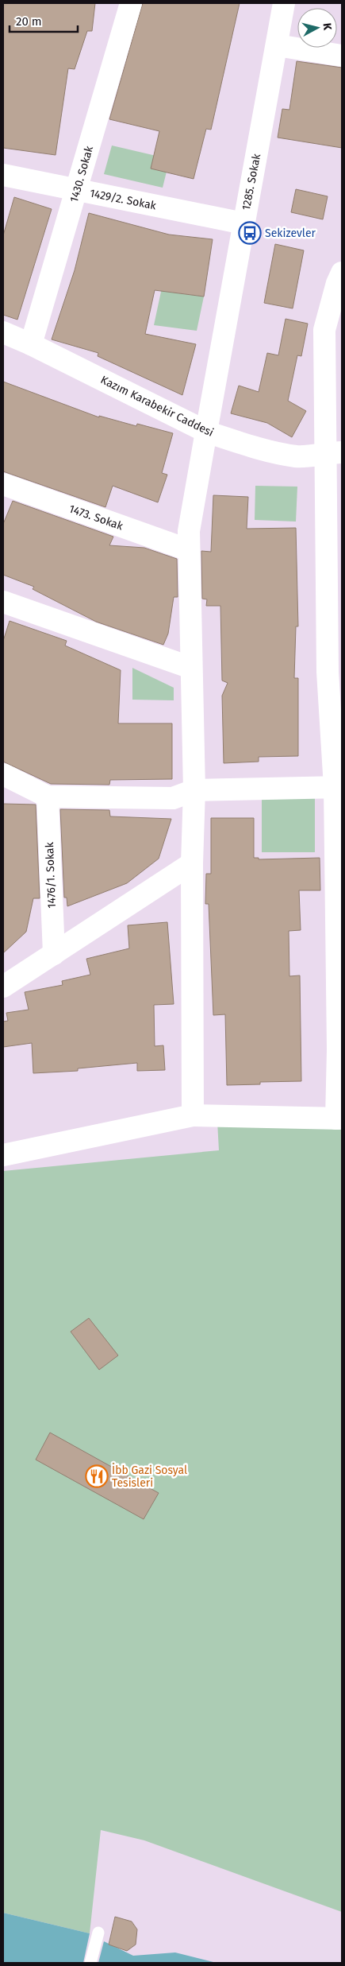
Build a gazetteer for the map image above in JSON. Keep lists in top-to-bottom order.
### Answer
{
  "streets": {
    "street": [
      "1430. Sokak",
      "1285. Sokak",
      "1429/2. Sokak",
      "Kazım Karabekir Caddesi",
      "1473. Sokak",
      "1476/1. Sokak"
    ]
  },
  "crossings": [
    ["1430. Sokak", "1429/2. Sokak"],
    ["1430. Sokak", "Kazım Karabekir Caddesi"],
    ["1285. Sokak", "1429/2. Sokak"],
    ["1285. Sokak", "Kazım Karabekir Caddesi"],
    ["1285. Sokak", "1473. Sokak"]
  ],
  "places": {
    "bus stop": ["Sekizevler"],
    "restaurant": ["İbb Gazi Sosyal Tesisleri"]
  },
  "scale_bar": "20 m",
  "north": "right"
}
